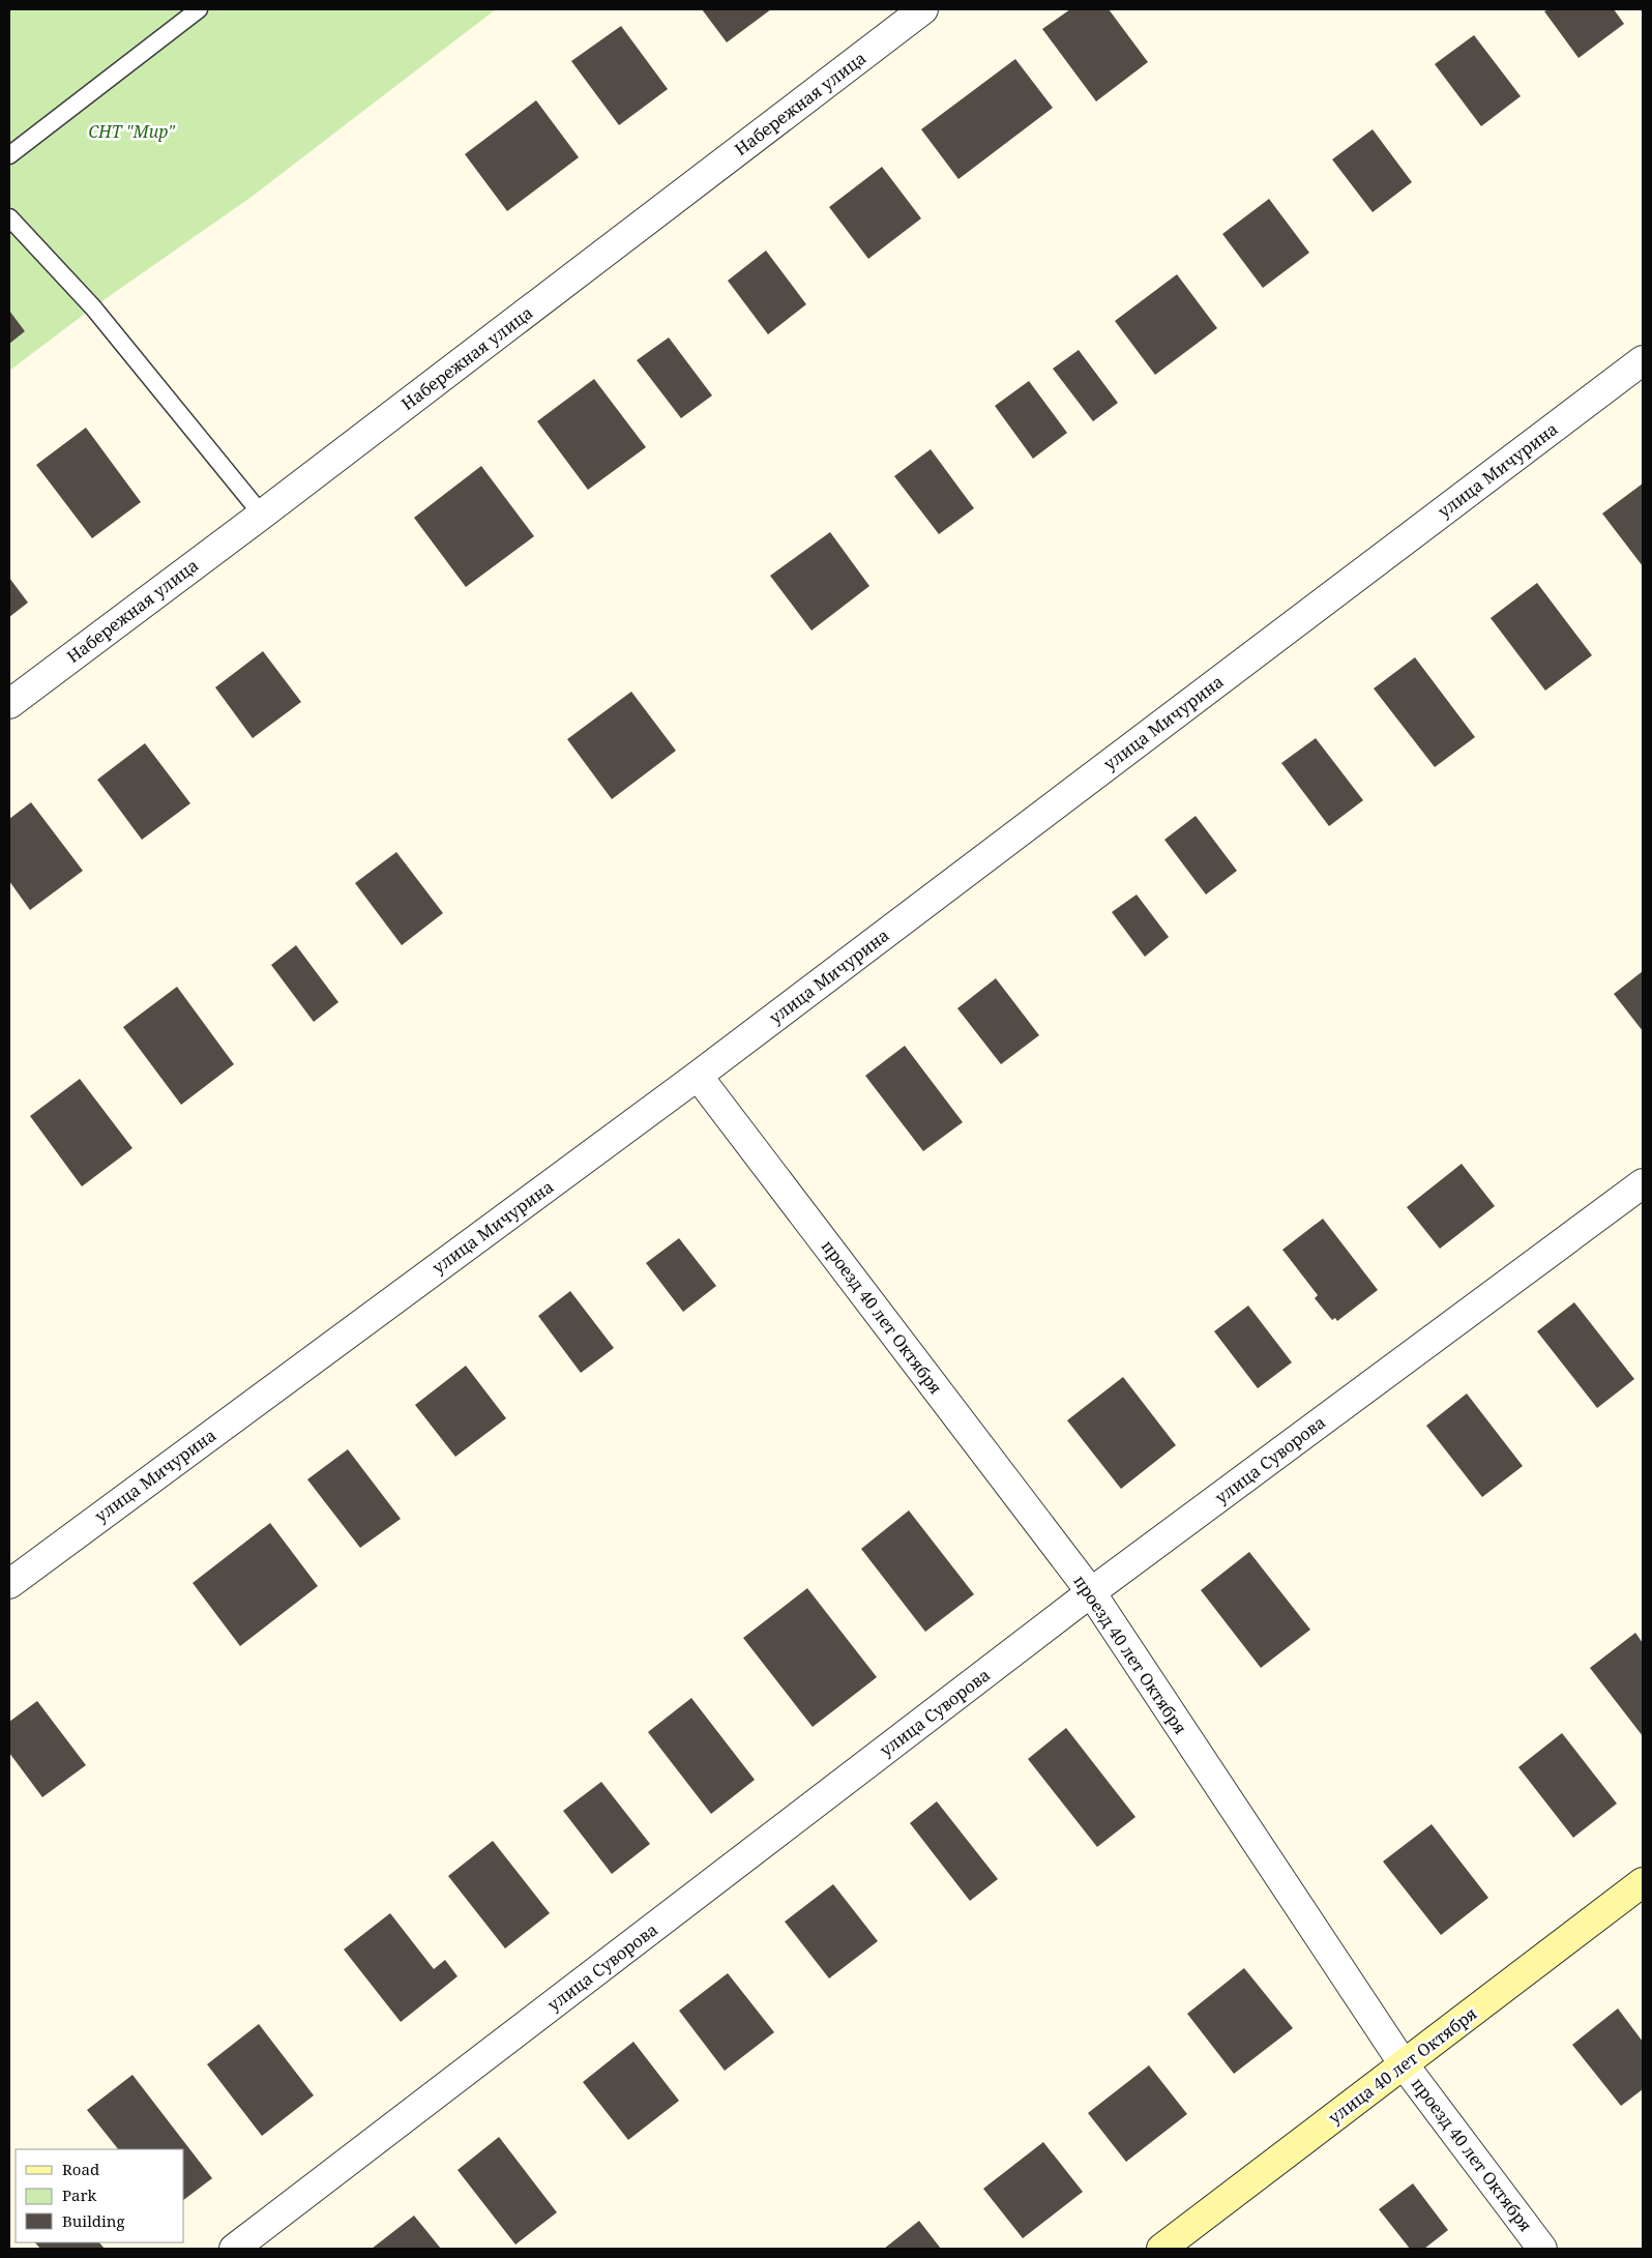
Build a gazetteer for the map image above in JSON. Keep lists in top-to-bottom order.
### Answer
{
  "streets": {
    "street": [
      "Набережная улица",
      "улица Мичурина",
      "проезд 40 лет Октября",
      "улица Суворова",
      "улица 40 лет Октября"
    ]
  },
  "crossings": [
    ["улица Мичурина", "проезд 40 лет Октября"],
    ["проезд 40 лет Октября", "улица Суворова"],
    ["проезд 40 лет Октября", "улица 40 лет Октября"]
  ],
  "parks": ["СНТ \"Мир\""],
  "legend": ["Road", "Park", "Building"]
}
